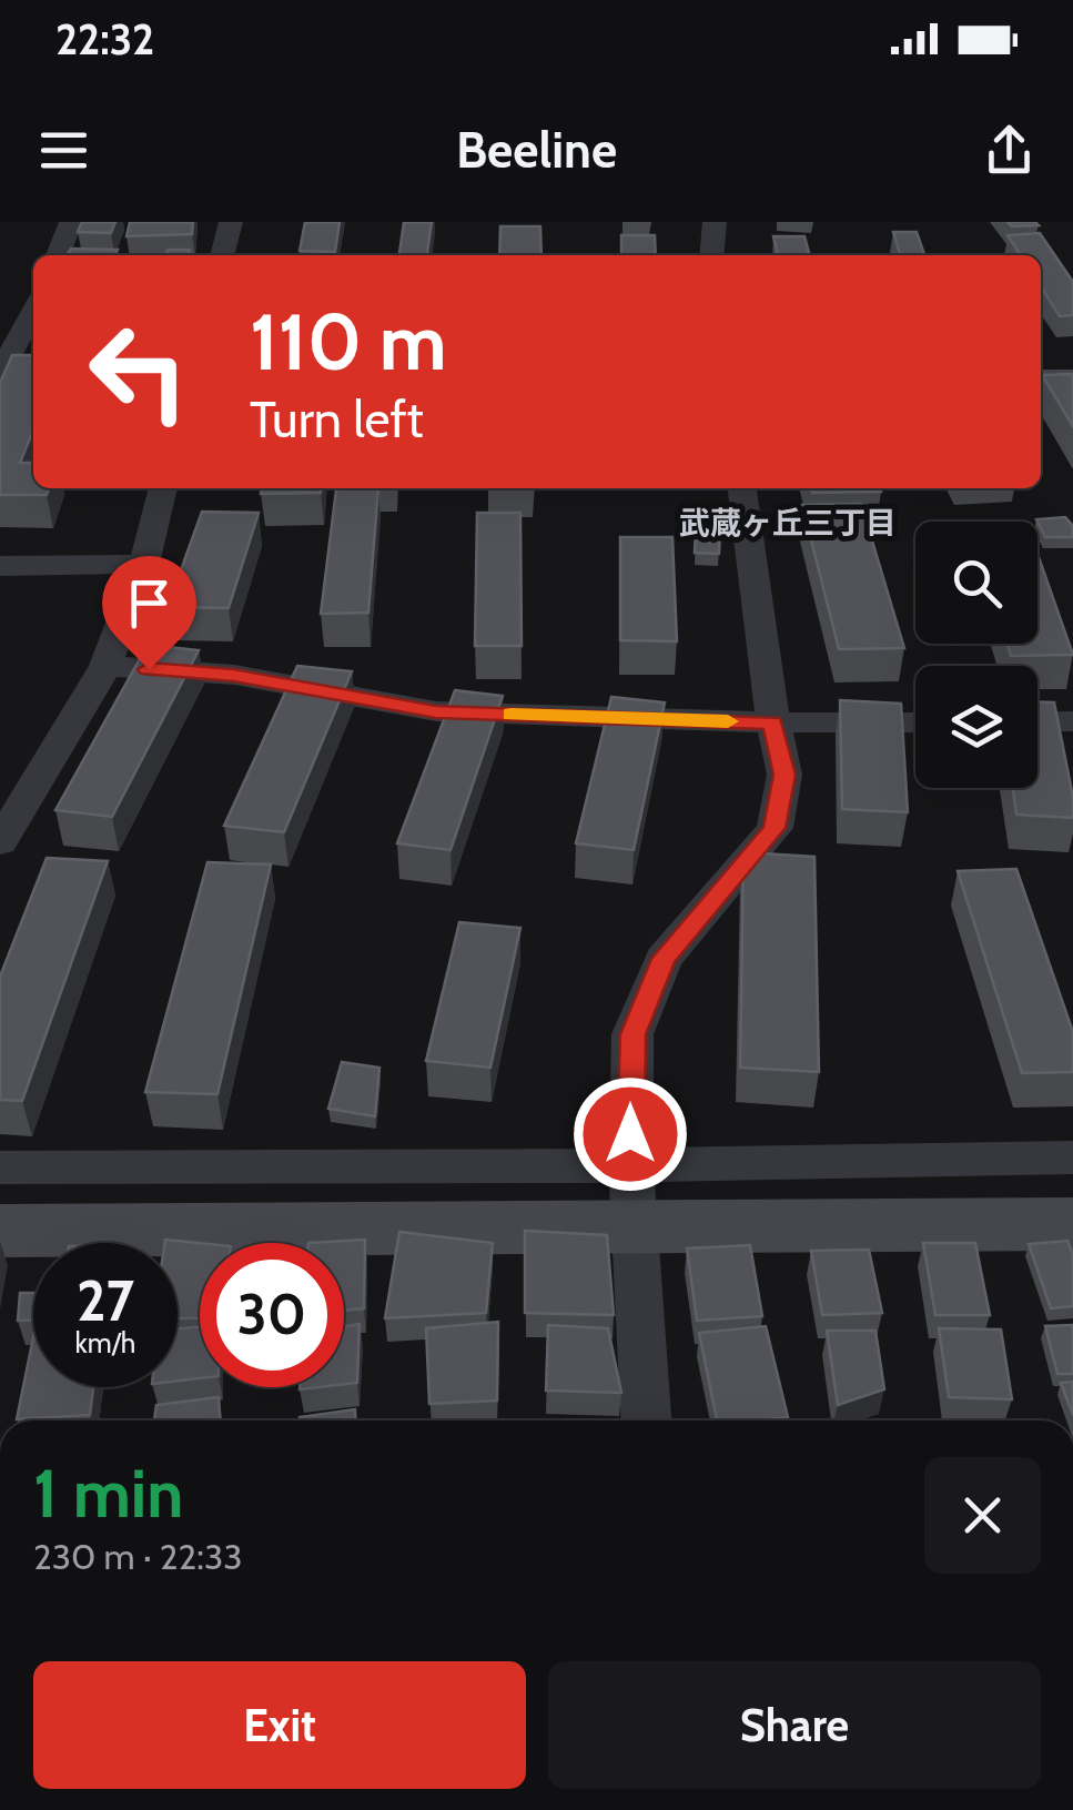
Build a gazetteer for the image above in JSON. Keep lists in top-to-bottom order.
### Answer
{
  "districts": ["武蔵ヶ丘三丁目"],
  "page": {
    "status": "22:32",
    "header": "Beeline",
    "turn": ["110 m", "Turn left"],
    "speed": "27 km/h",
    "limit": "30",
    "heading": ["1 min", "230 m · 22:33"],
    "buttons": ["Exit", "Share"]
  }
}
